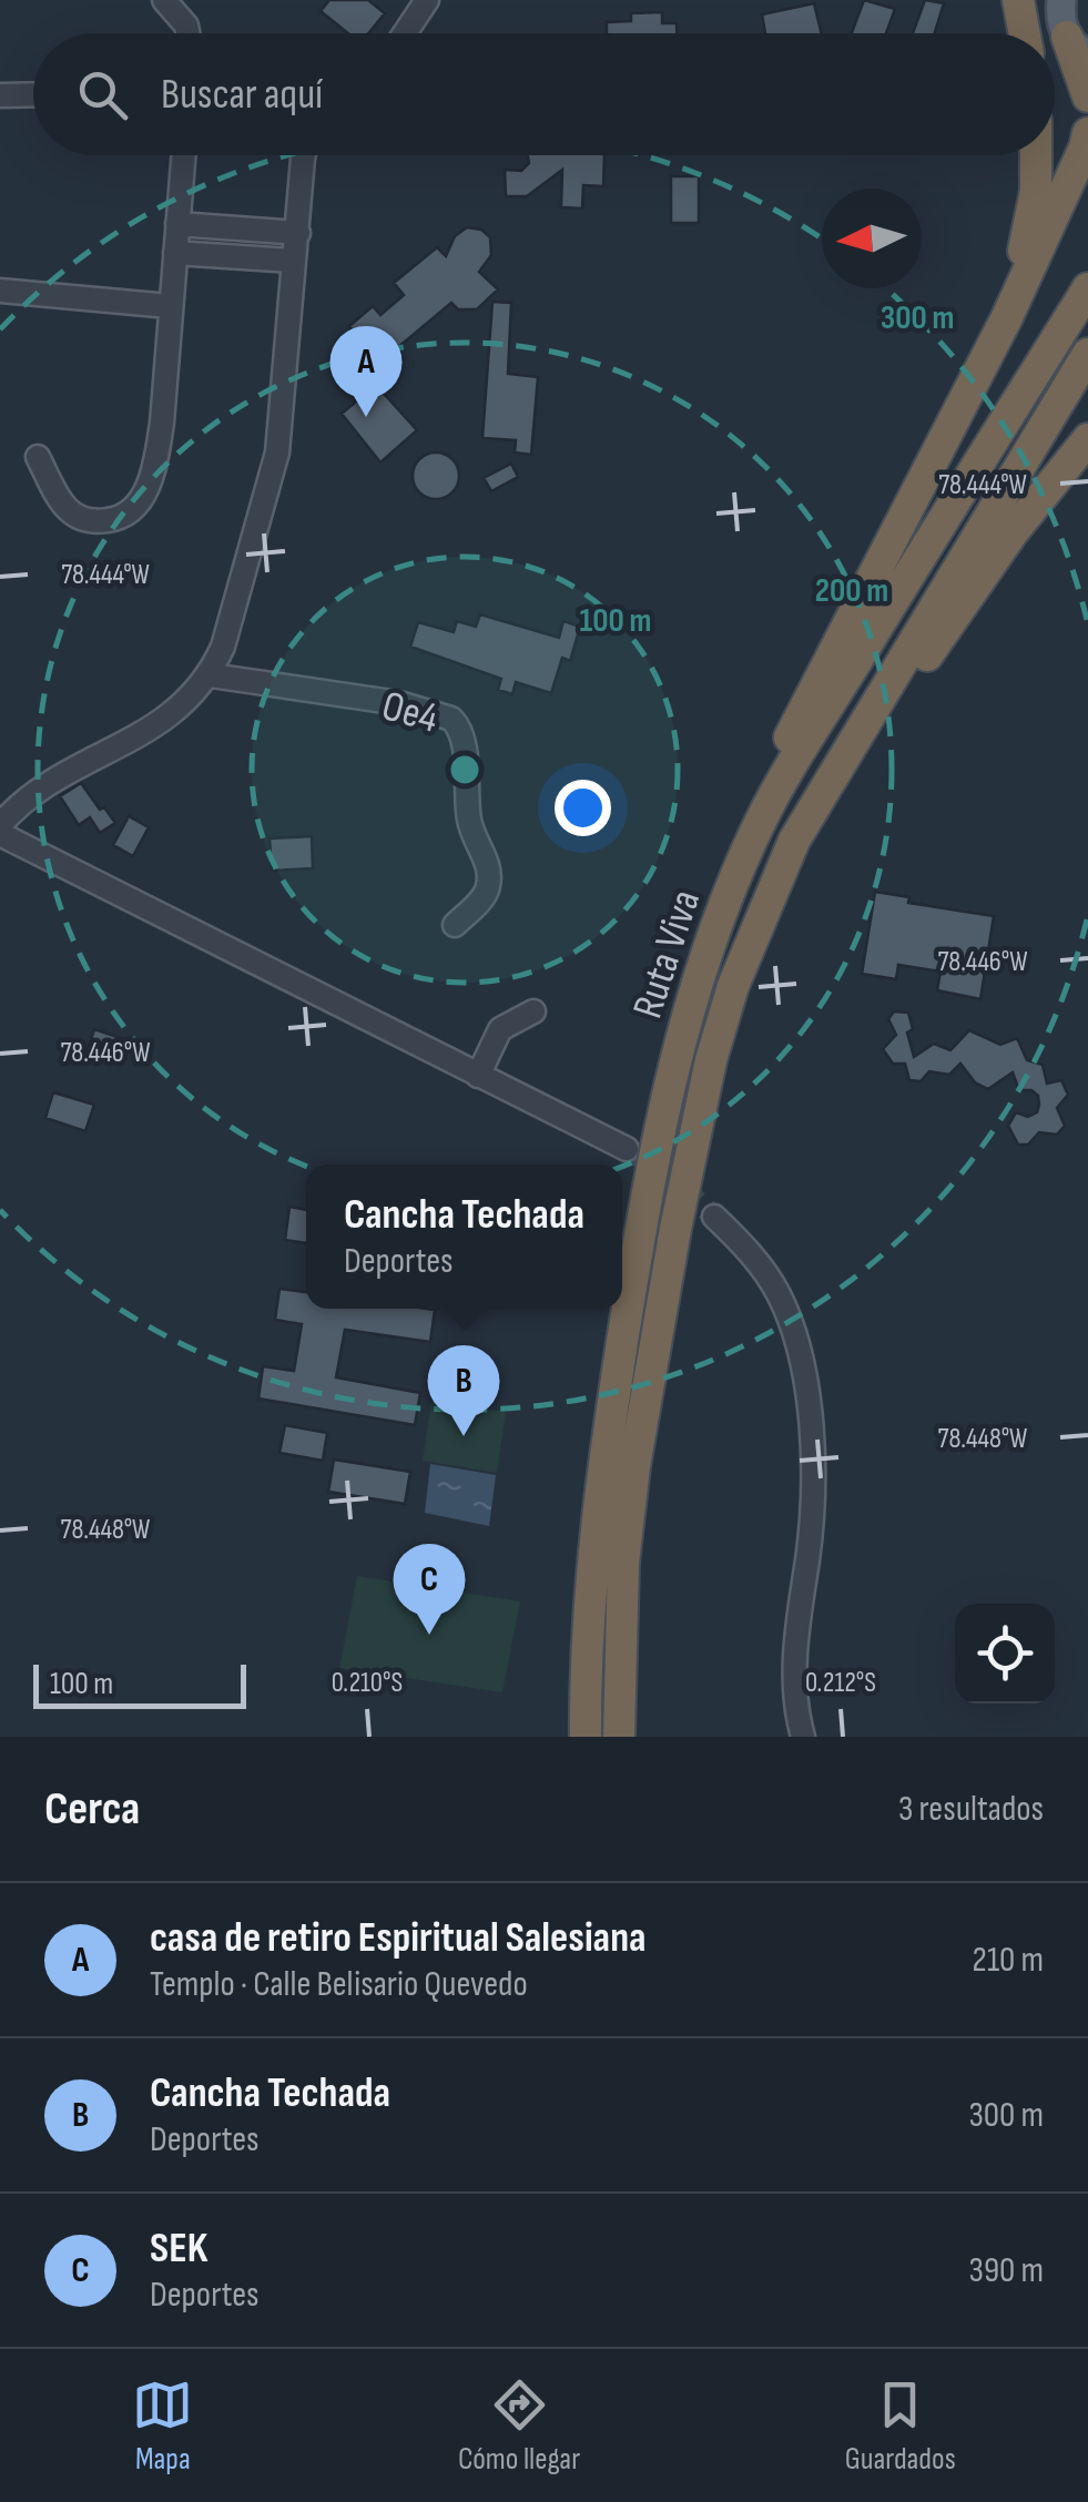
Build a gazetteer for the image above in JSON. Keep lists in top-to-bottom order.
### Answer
{
  "streets": {
    "highway": ["Ruta Viva"],
    "street": ["Oe4"]
  },
  "scale_bar": "100 m",
  "north": "left",
  "page": {
    "search": "Buscar aquí",
    "pins": ["A", "B", "C"],
    "popup": ["Cancha Techada", "Deportes"],
    "scale": "100 m",
    "heading": ["Cerca", "3 resultados"],
    "list": [
      {
        "mark": "A",
        "name": "casa de retiro Espiritual Salesiana",
        "note": "Templo · Calle Belisario Quevedo",
        "value": "210 m"
      },
      {
        "mark": "B",
        "name": "Cancha Techada",
        "note": "Deportes",
        "value": "300 m"
      },
      {
        "mark": "C",
        "name": "SEK",
        "note": "Deportes",
        "value": "390 m"
      }
    ],
    "nav": ["Mapa", "Cómo llegar", "Guardados"]
  },
  "coordinates": [
    "78.444°W",
    "78.446°W",
    "78.448°W",
    "0.210°S",
    "0.212°S"
  ],
  "rings": ["300 m", "200 m", "100 m"]
}
